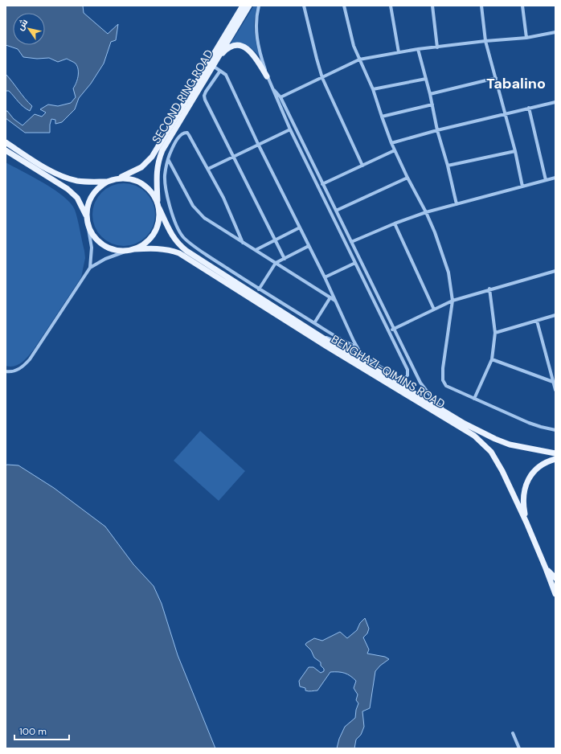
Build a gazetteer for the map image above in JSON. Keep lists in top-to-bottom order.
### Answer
{
  "streets": {
    "main road": ["SECOND RING ROAD", "BENGHAZI-QIMINS ROAD"]
  },
  "crossings": [
    ["SECOND RING ROAD", "BENGHAZI-QIMINS ROAD"]
  ],
  "districts": ["Tabalino"],
  "scale_bar": "100 m",
  "north": "top left"
}
